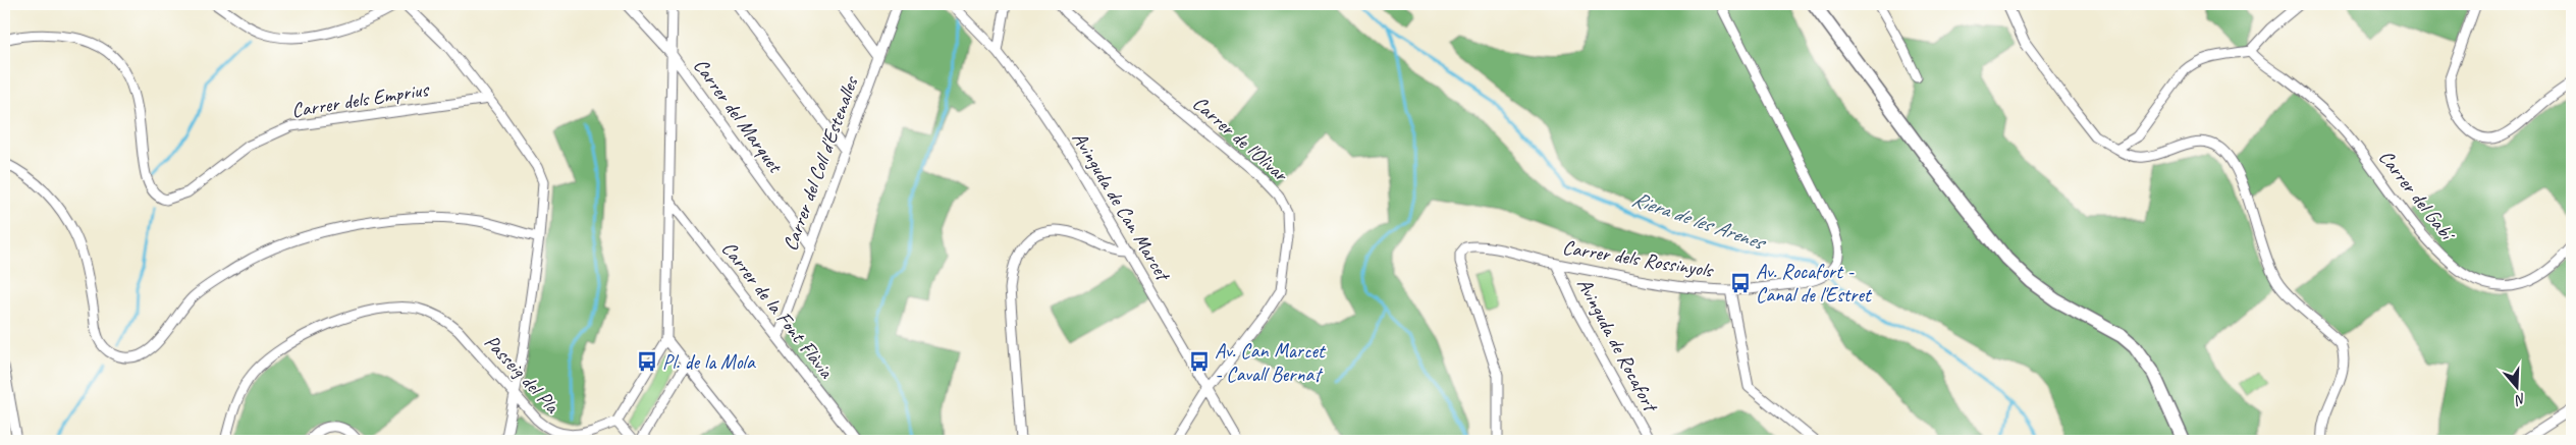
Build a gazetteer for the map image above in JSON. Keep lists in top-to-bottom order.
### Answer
{
  "streets": {
    "street": [
      "Carrer dels Emprius",
      "Carrer del Marquet",
      "Carrer de l'Olivar",
      "Carrer del Coll d'Estenalles",
      "Carrer del Gabí",
      "Avinguda de Can Marcet",
      "Carrer dels Rossinyols",
      "Carrer de la Font Flàvia",
      "Avinguda de Rocafort",
      "Passeig del Pla"
    ]
  },
  "crossings": [
    ["Carrer del Marquet", "Carrer del Coll d'Estenalles"],
    ["Carrer de l'Olivar", "Avinguda de Can Marcet"],
    ["Carrer del Coll d'Estenalles", "Carrer de la Font Flàvia"],
    ["Carrer dels Rossinyols", "Avinguda de Rocafort"]
  ],
  "water": ["Riera de les Arenes"],
  "places": {
    "bus stop": ["Av. Rocafort - Canal de l'Estret", "Pl. de la Mola", "Av. Can Marcet - Cavall Bernat"]
  },
  "north": "bottom"
}
